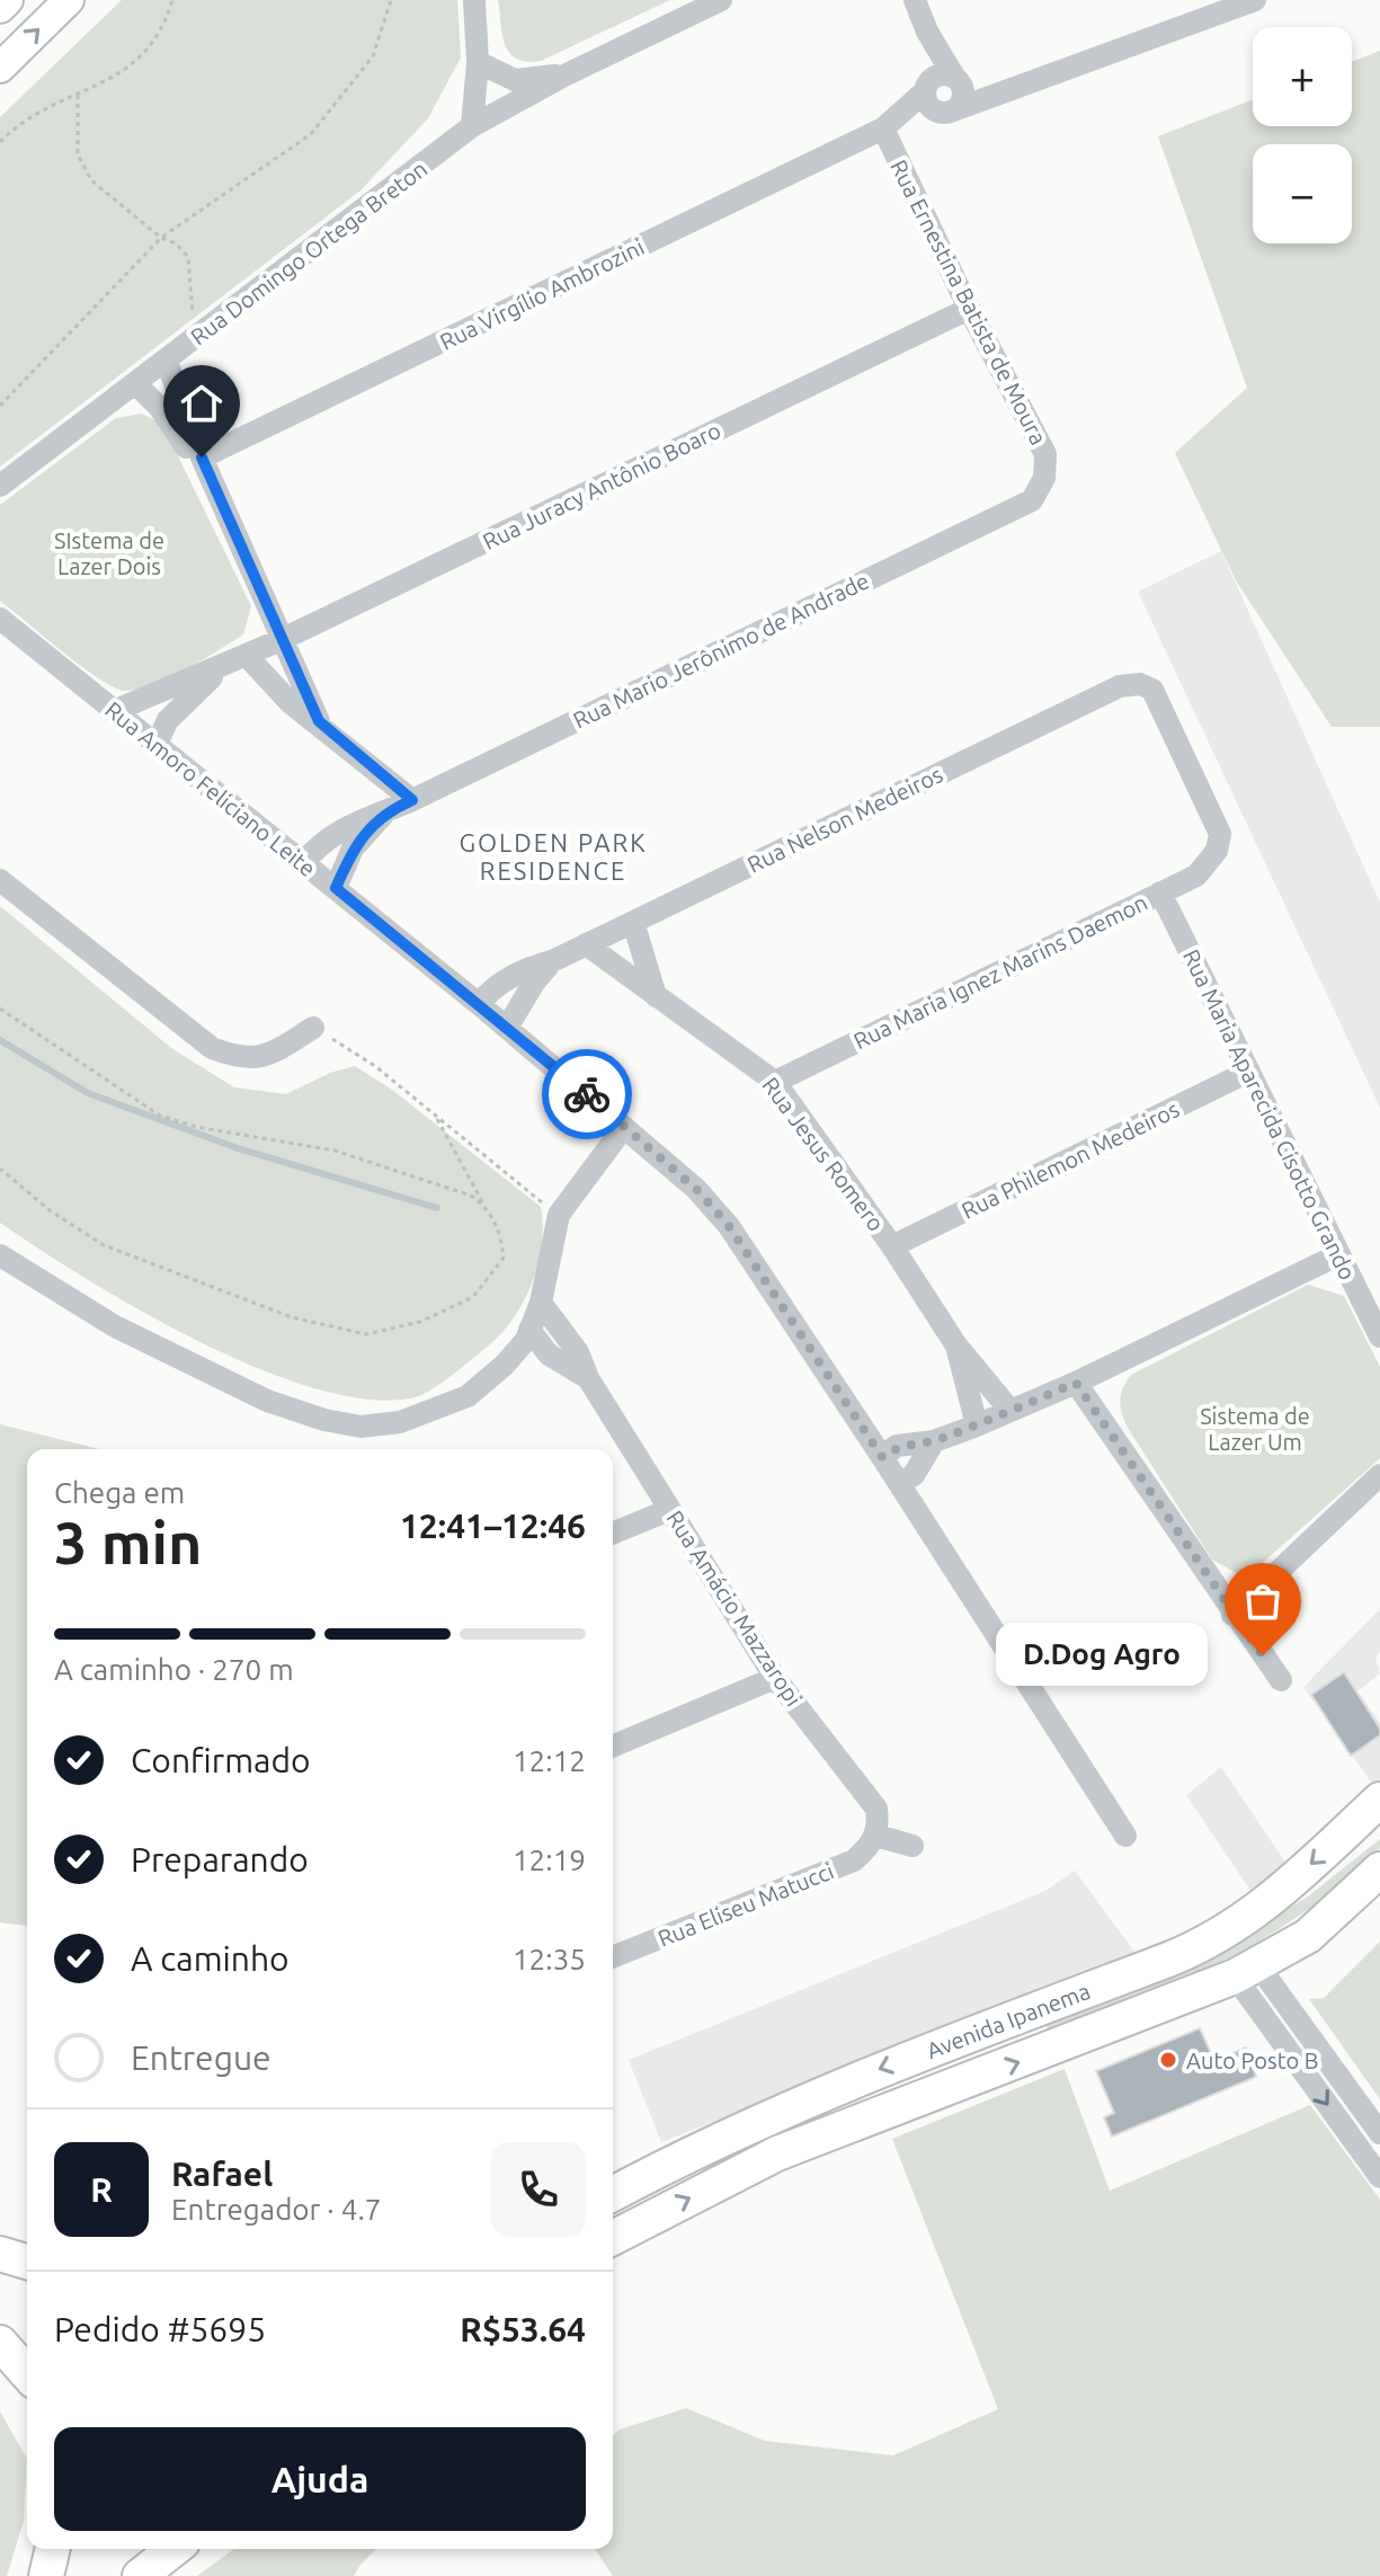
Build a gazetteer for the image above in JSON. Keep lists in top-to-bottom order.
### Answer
{
  "streets": {
    "main road": ["Avenida Ipanema"],
    "street": [
      "Rua Domingo Ortega Breton",
      "Rua Virgílio Ambrozini",
      "Rua Ernestina Batista de Moura",
      "Rua Juracy Antônio Boaro",
      "Rua Mario Jerônimo de Andrade",
      "Rua Amoro Feliciano Leite",
      "Rua Nelson Medeiros",
      "Rua Maria Ignez Marins Daemon",
      "Rua Maria Aparecida Cisotto Grando",
      "Rua Jesus Romero",
      "Rua Philemon Medeiros",
      "Rua Amácio Mazzaropi",
      "Rua Eliseu Matucci"
    ]
  },
  "crossings": [
    ["Rua Virgílio Ambrozini", "Rua Ernestina Batista de Moura"],
    ["Rua Ernestina Batista de Moura", "Rua Juracy Antônio Boaro"],
    ["Rua Ernestina Batista de Moura", "Rua Mario Jerônimo de Andrade"],
    ["Rua Juracy Antônio Boaro", "Rua Amoro Feliciano Leite"],
    ["Rua Mario Jerônimo de Andrade", "Rua Amoro Feliciano Leite"],
    ["Rua Amoro Feliciano Leite", "Rua Nelson Medeiros"],
    ["Rua Nelson Medeiros", "Rua Maria Ignez Marins Daemon"],
    ["Rua Nelson Medeiros", "Rua Jesus Romero"],
    ["Rua Maria Ignez Marins Daemon", "Rua Maria Aparecida Cisotto Grando"],
    ["Rua Maria Ignez Marins Daemon", "Rua Jesus Romero"],
    ["Rua Maria Aparecida Cisotto Grando", "Rua Philemon Medeiros"],
    ["Rua Jesus Romero", "Rua Philemon Medeiros"],
    ["Rua Amácio Mazzaropi", "Rua Eliseu Matucci"]
  ],
  "districts": ["GOLDEN PARK RESIDENCE"],
  "parks": ["SIstema de Lazer Dois", "Sistema de Lazer Um"],
  "places": ["D.Dog Agro", "Auto Posto B"],
  "page": {
    "map_buttons": ["+", "−"],
    "heading": ["3 min", "Chega em", "12:41–12:46"],
    "panel": [
      "Rafael",
      "Entregador · 4.7",
      "Pedido #5695",
      "R$53.64"
    ],
    "bar": "A caminho · 270 m",
    "bubble": "D.Dog Agro",
    "list": [
      ["Confirmado", "12:12"],
      ["Preparando", "12:19"],
      ["A caminho", "12:35"],
      "Entregue"
    ],
    "round": "R",
    "buttons": "Ajuda"
  }
}
